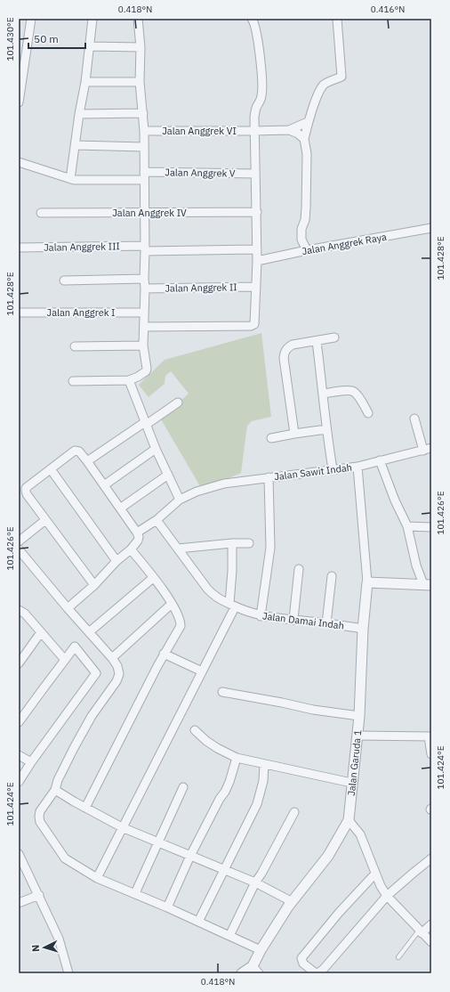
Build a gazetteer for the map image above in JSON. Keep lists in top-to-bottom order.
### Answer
{
  "streets": {
    "street": [
      "Jalan Anggrek VI",
      "Jalan Anggrek V",
      "Jalan Anggrek IV",
      "Jalan Anggrek Raya",
      "Jalan Anggrek III",
      "Jalan Anggrek II",
      "Jalan Anggrek I",
      "Jalan Sawit Indah",
      "Jalan Damai Indah",
      "Jalan Garuda 1"
    ]
  },
  "crossings": [
    ["Jalan Sawit Indah", "Jalan Damai Indah"],
    ["Jalan Damai Indah", "Jalan Garuda 1"]
  ],
  "scale_bar": "50 m",
  "north": "left",
  "coordinates": [
    "0.418°N",
    "0.416°N",
    "101.430°E",
    "101.428°E",
    "101.426°E",
    "101.424°E"
  ]
}
